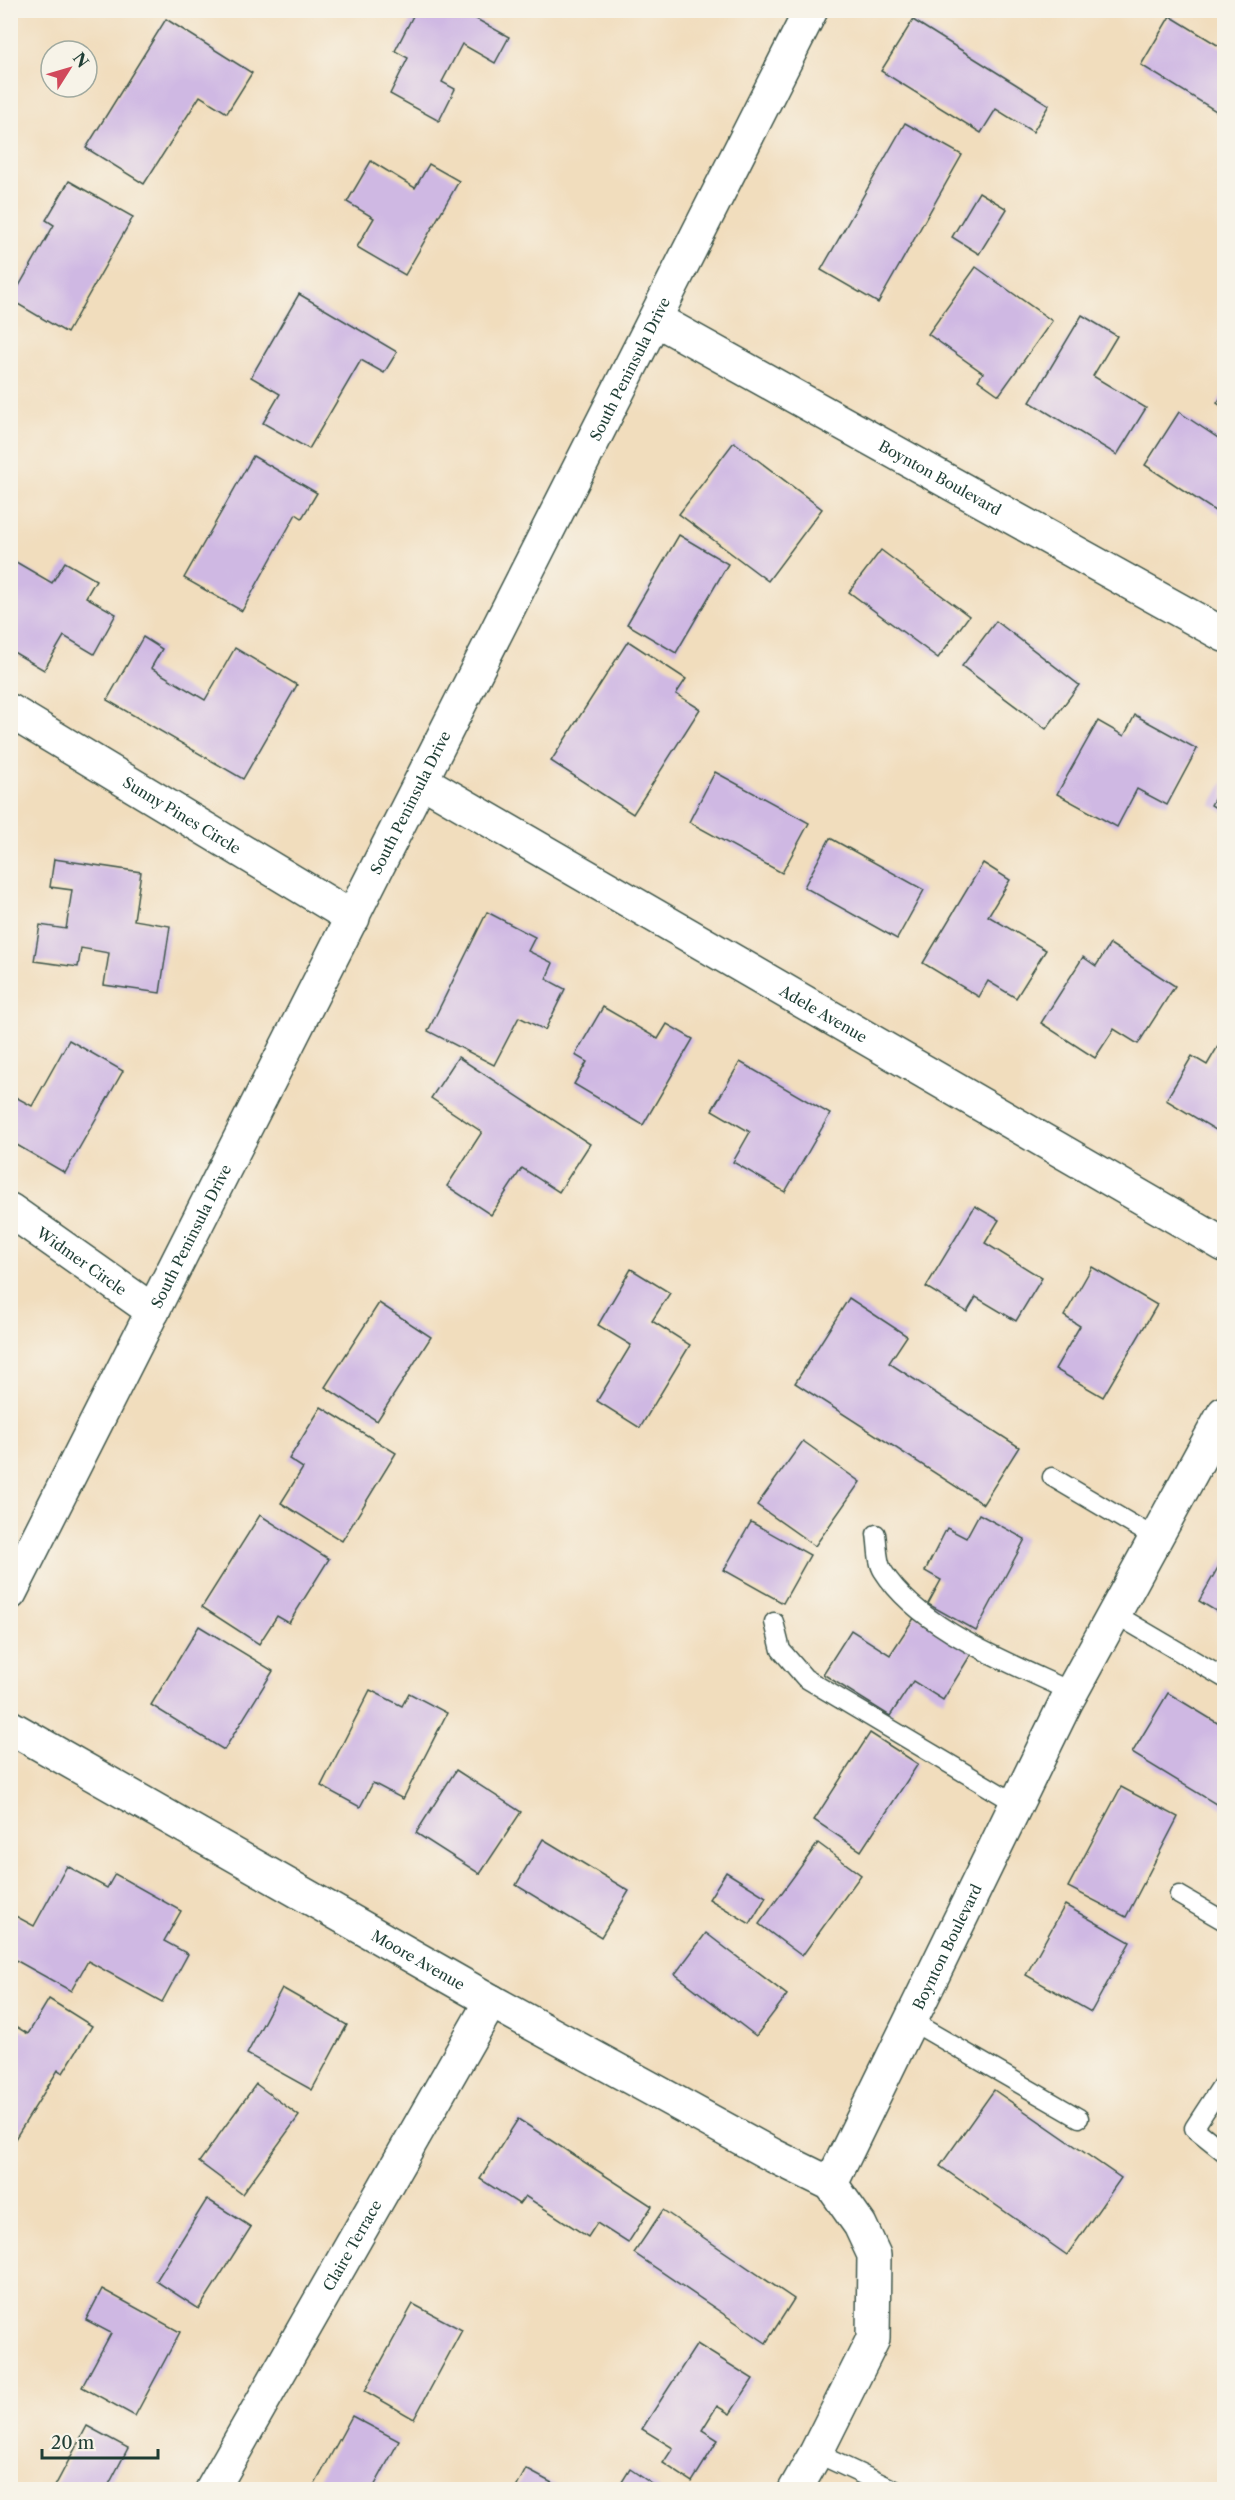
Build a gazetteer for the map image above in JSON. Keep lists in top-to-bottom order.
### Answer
{
  "streets": {
    "street": [
      "South Peninsula Drive",
      "Boynton Boulevard",
      "Sunny Pines Circle",
      "Adele Avenue",
      "Widmer Circle",
      "Moore Avenue",
      "Claire Terrace"
    ]
  },
  "crossings": [
    ["South Peninsula Drive", "Boynton Boulevard"],
    ["South Peninsula Drive", "Sunny Pines Circle"],
    ["South Peninsula Drive", "Adele Avenue"],
    ["South Peninsula Drive", "Widmer Circle"],
    ["Boynton Boulevard", "Moore Avenue"],
    ["Moore Avenue", "Claire Terrace"]
  ],
  "scale_bar": "20 m",
  "north": "top right"
}
